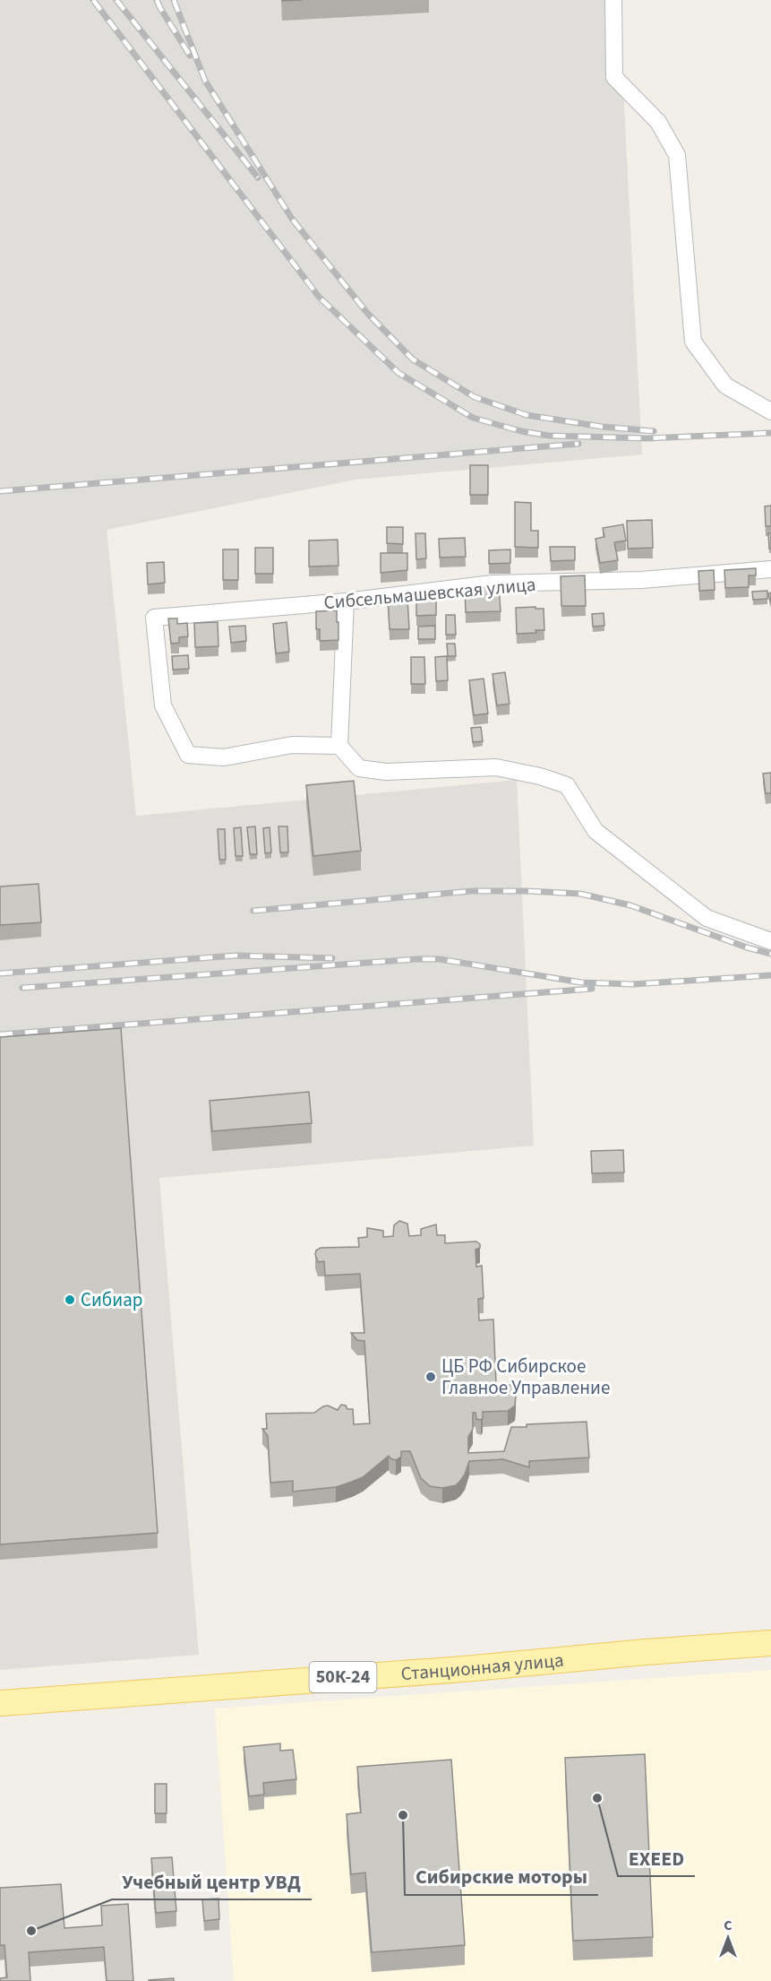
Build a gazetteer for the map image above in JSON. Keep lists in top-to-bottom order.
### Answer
{
  "streets": {
    "main road": ["Станционная улица", "50К-24"],
    "street": ["Сибсельмашевская улица"]
  },
  "places": [
    "Сибиар",
    "ЦБ РФ Сибирское Главное Управление",
    "EXEED",
    "Сибирские моторы",
    "Учебный центр УВД"
  ],
  "north": "top"
}
